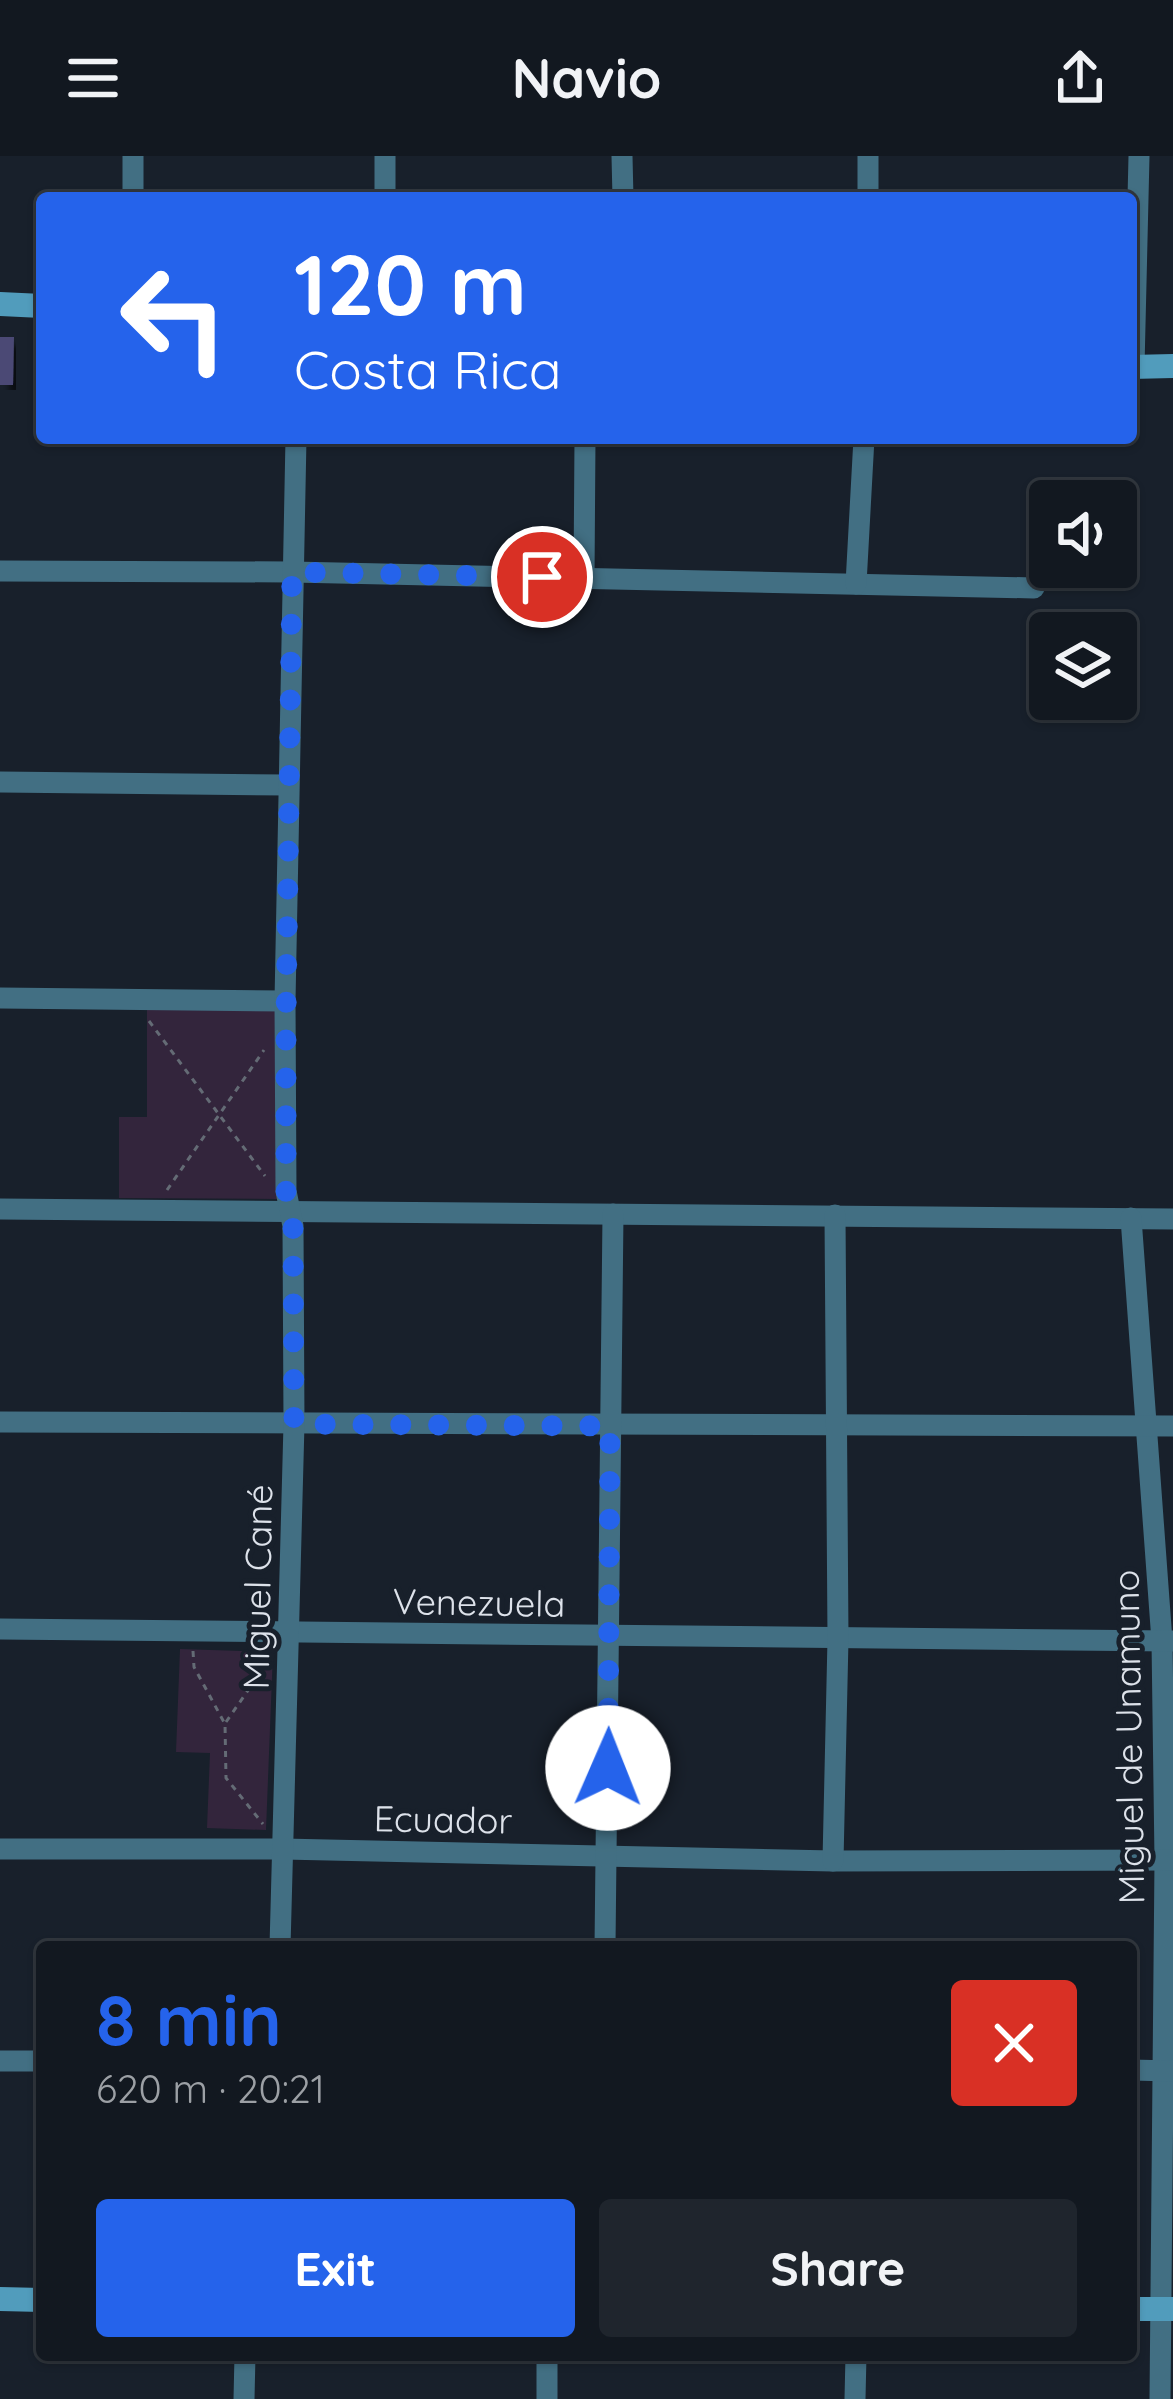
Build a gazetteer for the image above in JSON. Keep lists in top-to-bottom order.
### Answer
{
  "streets": {
    "street": [
      "Miguel Cané",
      "Venezuela",
      "Miguel de Unamuno",
      "Ecuador"
    ]
  },
  "crossings": [
    ["Miguel Cané", "Venezuela"],
    ["Miguel Cané", "Ecuador"],
    ["Venezuela", "Miguel de Unamuno"],
    ["Miguel de Unamuno", "Ecuador"]
  ],
  "page": {
    "header": "Navio",
    "turn": ["120 m", "Costa Rica"],
    "heading": ["8 min", "620 m · 20:21"],
    "buttons": ["Exit", "Share"]
  }
}
